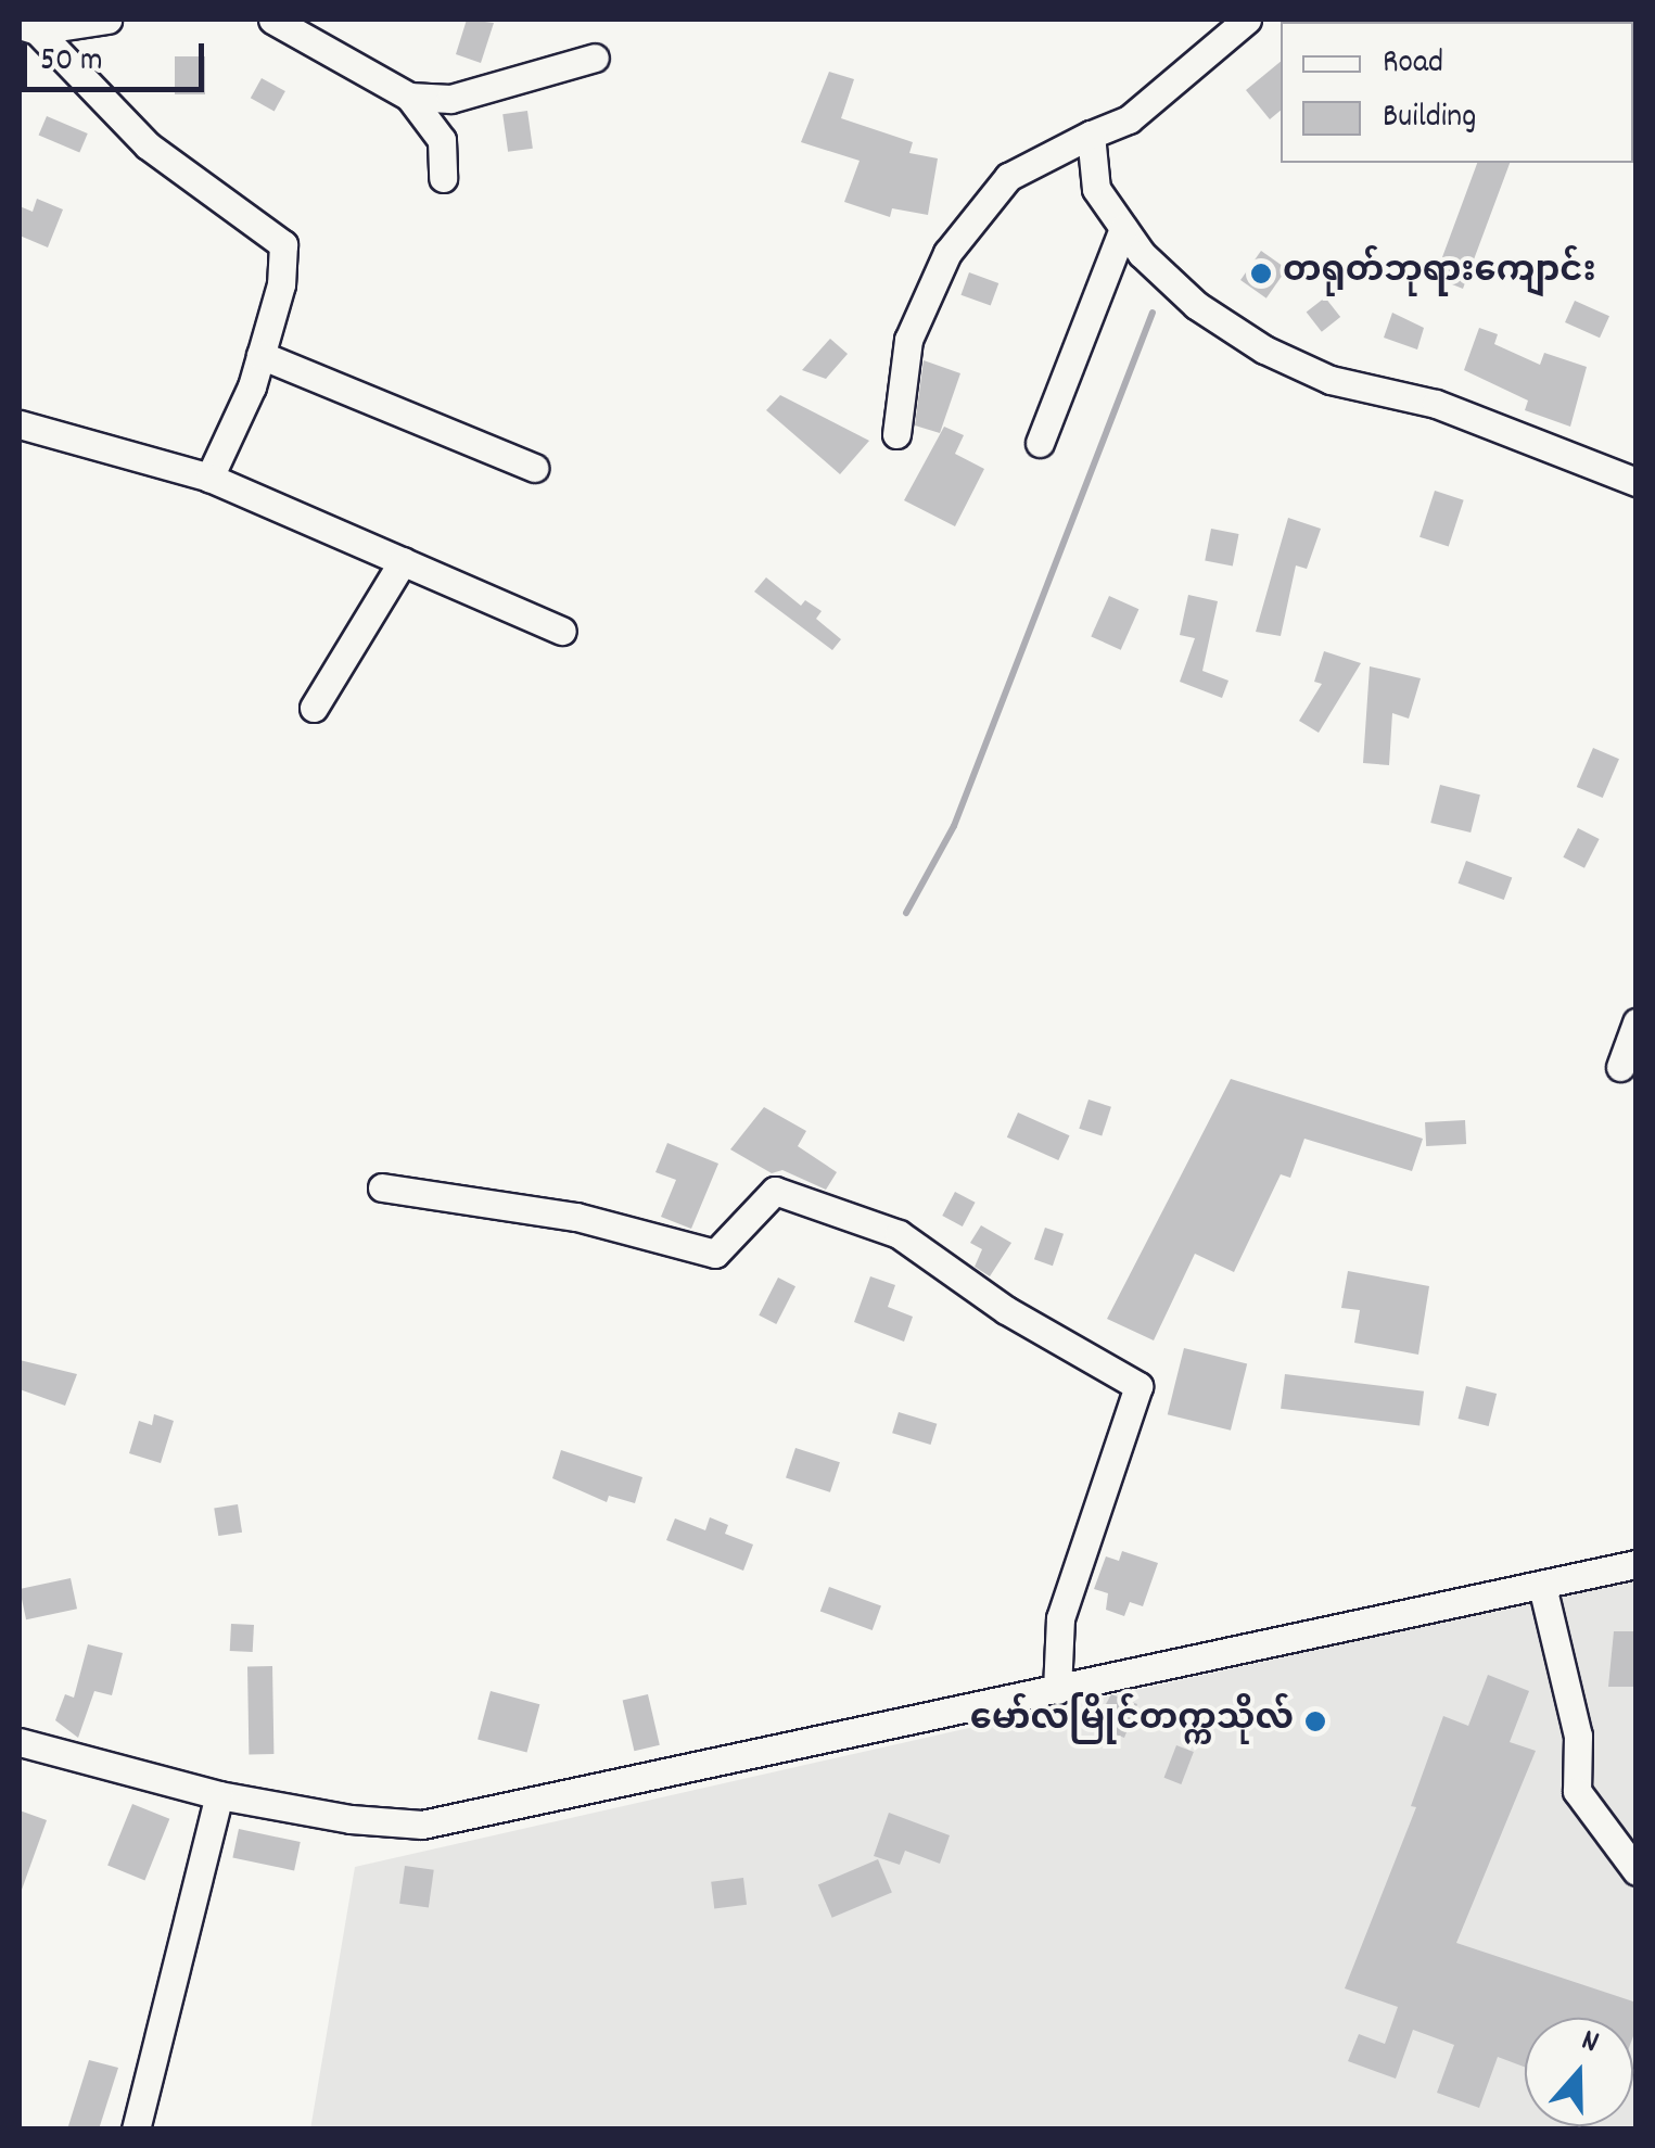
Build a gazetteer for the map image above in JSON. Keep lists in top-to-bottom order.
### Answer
{
  "places": ["တရုတ်ဘုရားကျောင်း", "မော်လမြိုင်တက္ကသိုလ်"],
  "legend": ["Road", "Building"],
  "scale_bar": "50 m",
  "north": "top"
}
